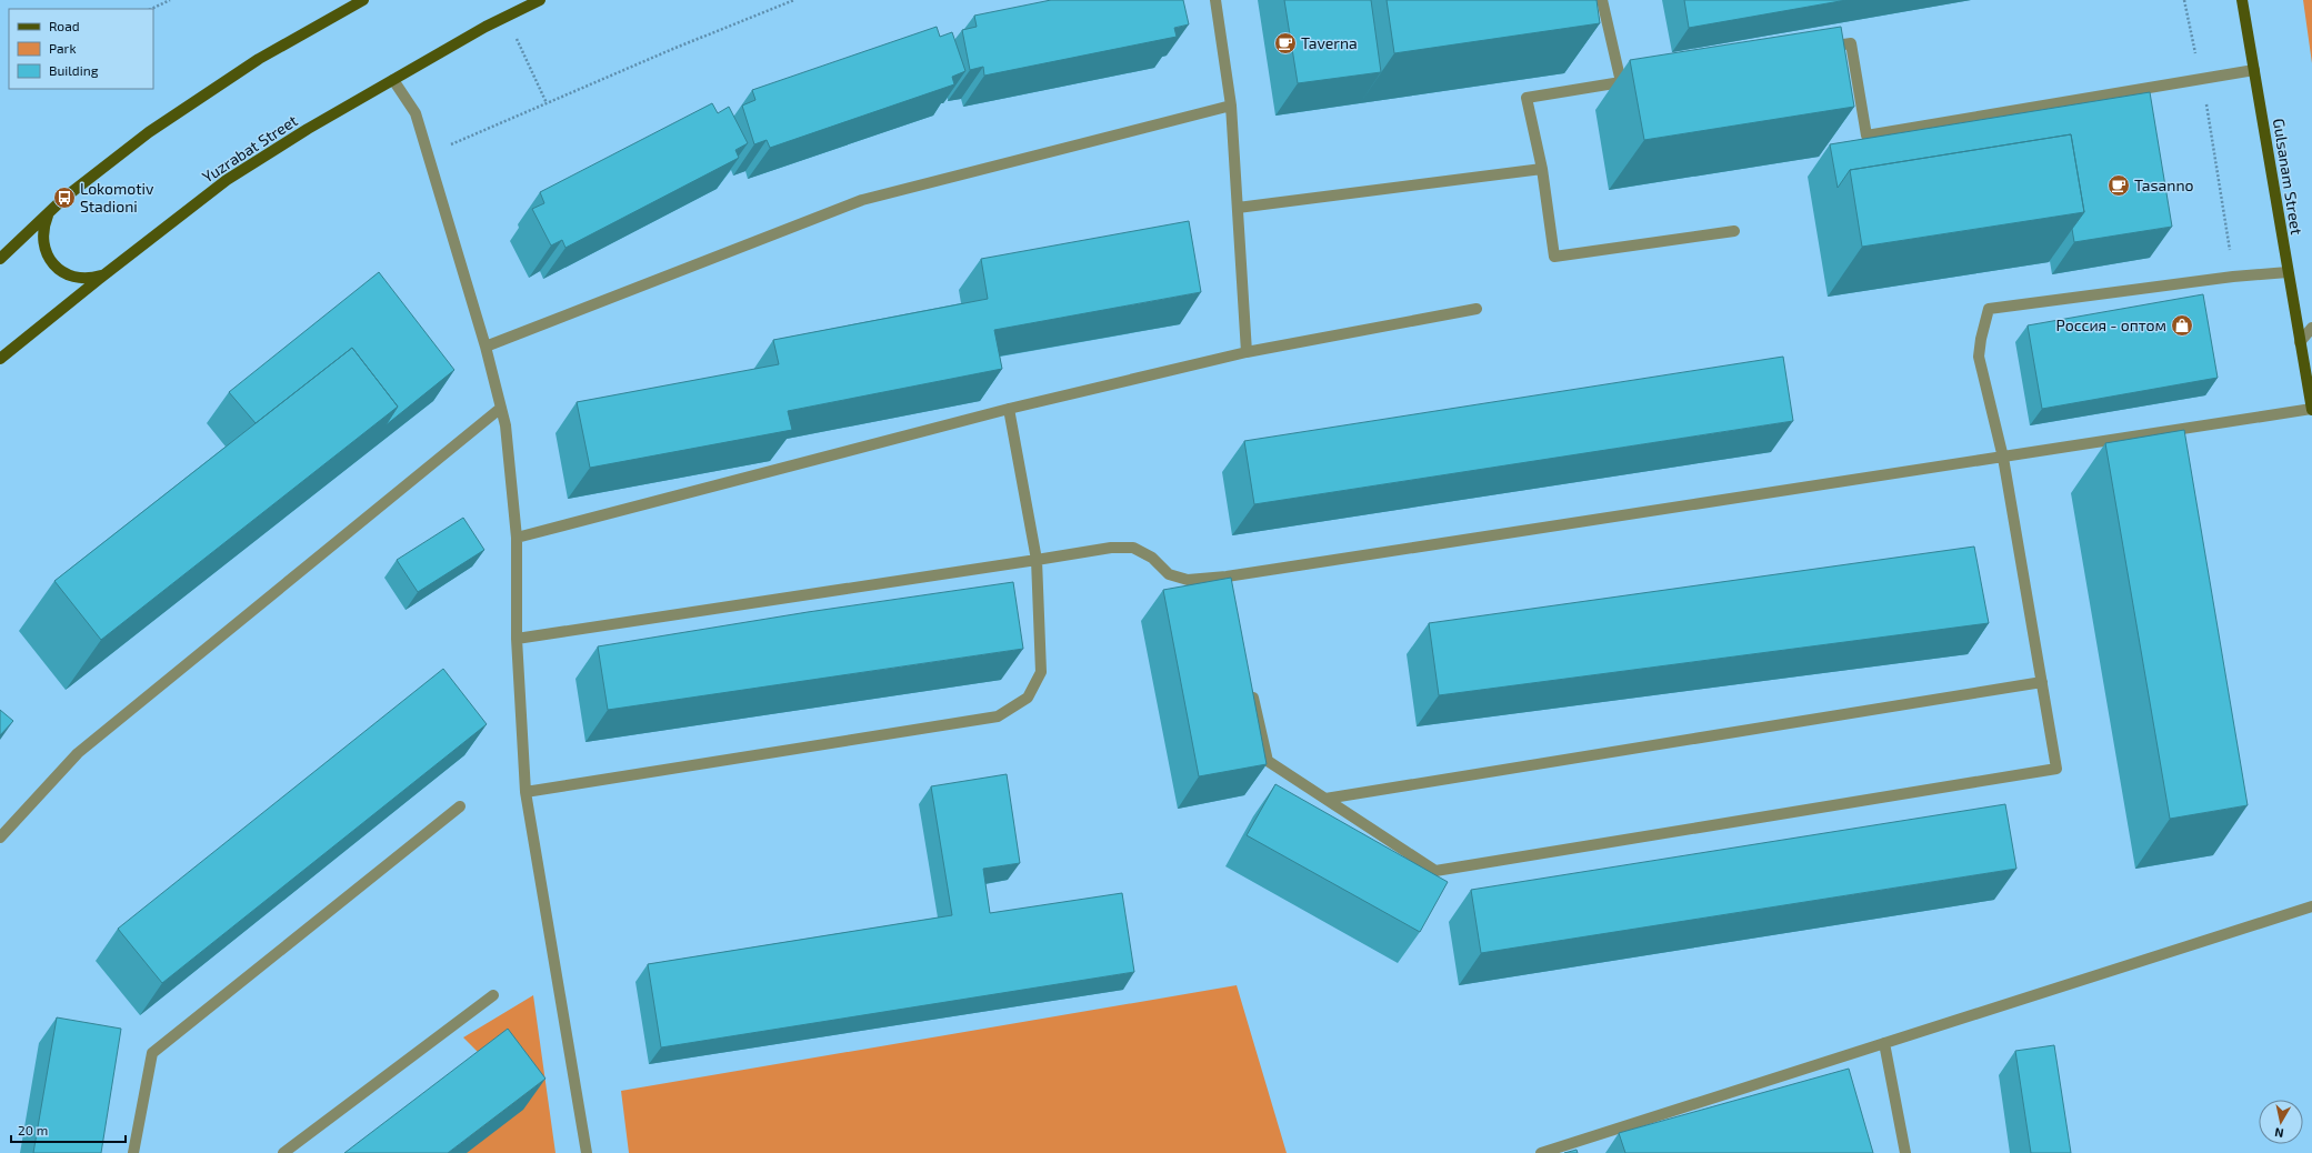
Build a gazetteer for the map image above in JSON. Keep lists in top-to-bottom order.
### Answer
{
  "streets": {
    "main road": ["Yuzrabat Street", "Gulsanam Street"]
  },
  "places": {
    "cafe": ["Taverna", "Tasanno"],
    "bus stop": ["Lokomotiv Stadioni"],
    "shop": ["Россия - оптом"]
  },
  "legend": ["Road", "Park", "Building"],
  "scale_bar": "20 m",
  "north": "bottom"
}
